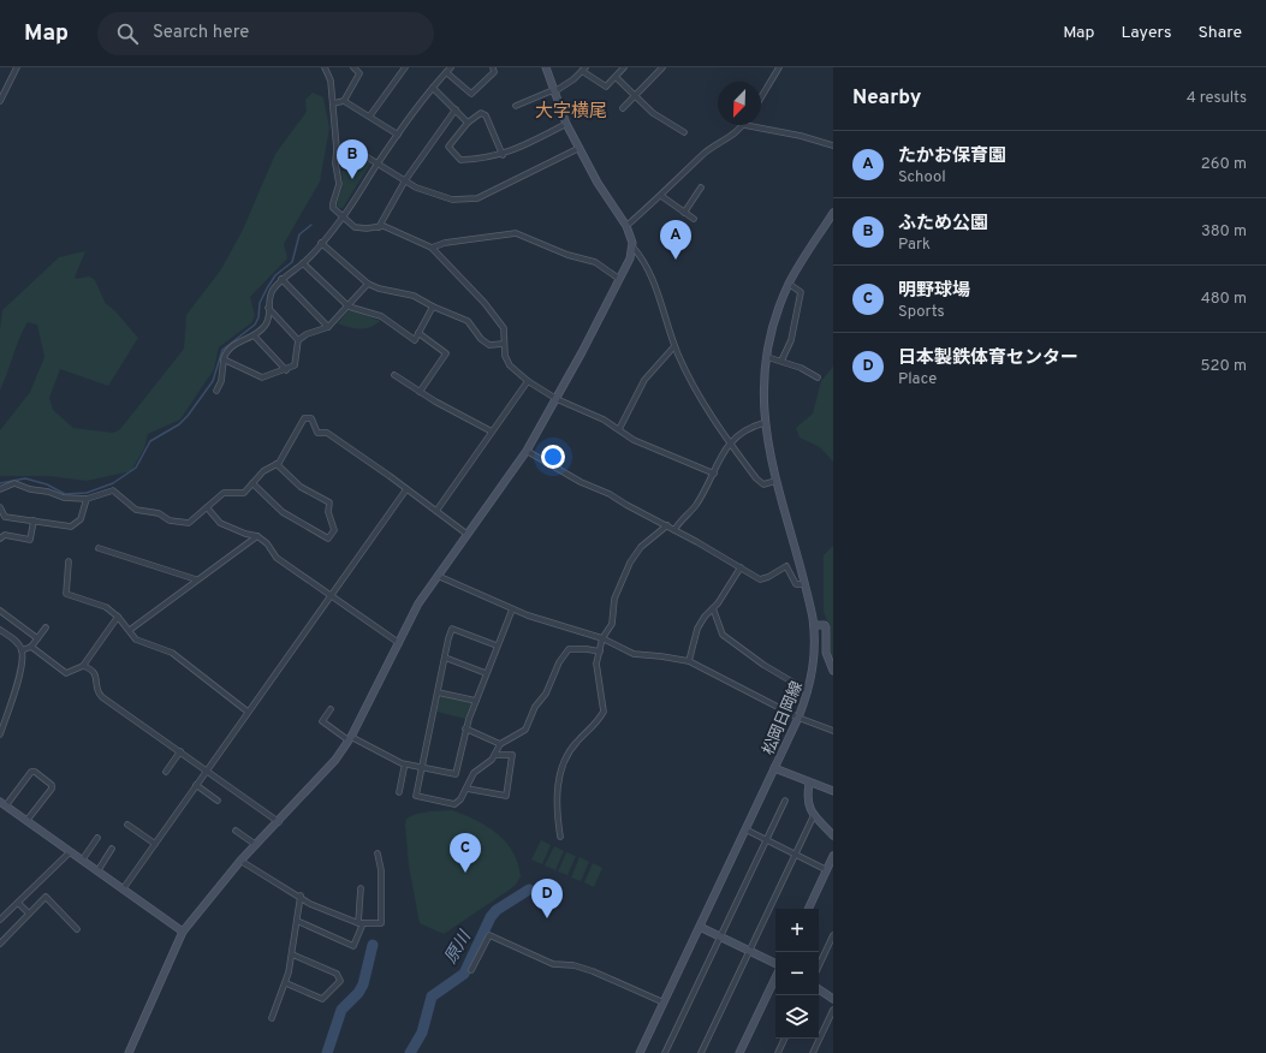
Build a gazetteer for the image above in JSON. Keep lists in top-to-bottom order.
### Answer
{
  "streets": {
    "street": ["松岡日岡線"]
  },
  "districts": ["大字横尾"],
  "water": ["原川"],
  "north": "bottom left",
  "page": {
    "header": "Map",
    "search": "Search here",
    "nav": ["Map", "Layers", "Share"],
    "heading": ["Nearby", "4 results"],
    "list": [
      {
        "mark": "A",
        "name": "たかお保育園",
        "note": "School",
        "value": "260 m"
      },
      {
        "mark": "B",
        "name": "ふため公園",
        "note": "Park",
        "value": "380 m"
      },
      {
        "mark": "C",
        "name": "明野球場",
        "note": "Sports",
        "value": "480 m"
      },
      {
        "mark": "D",
        "name": "日本製鉄体育センター",
        "note": "Place",
        "value": "520 m"
      }
    ],
    "pins": [
      "B",
      "A",
      "C",
      "D"
    ],
    "map_buttons": ["+", "−"]
  }
}
